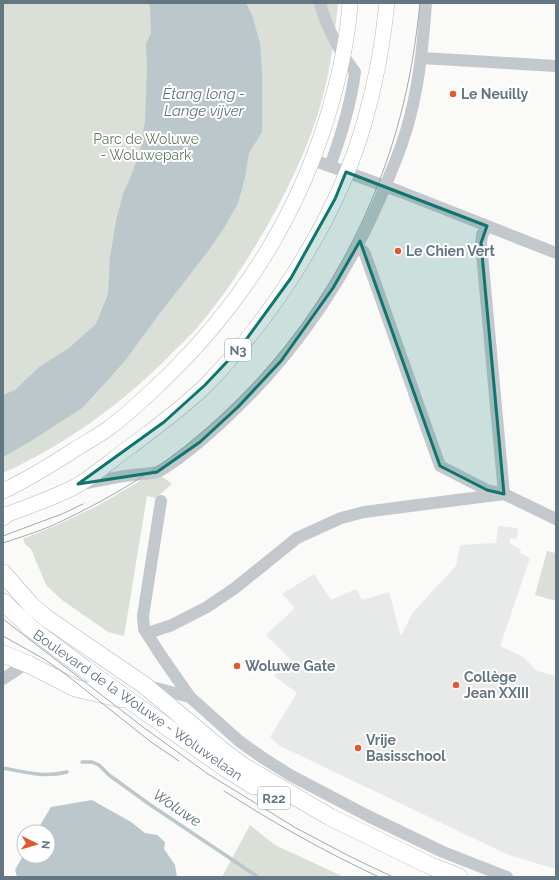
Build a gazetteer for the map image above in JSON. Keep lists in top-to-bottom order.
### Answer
{
  "streets": {
    "highway": ["Boulevard de la Woluwe - Woluwelaan", "R22"],
    "main road": ["N3"]
  },
  "water": ["Étang long - Lange vijver", "Woluwe"],
  "parks": ["Parc de Woluwe - Woluwepark"],
  "places": [
    "Le Neuilly",
    "Le Chien Vert",
    "Woluwe Gate",
    "Collège Jean XXIII",
    "Vrije Basisschool"
  ],
  "north": "right"
}
